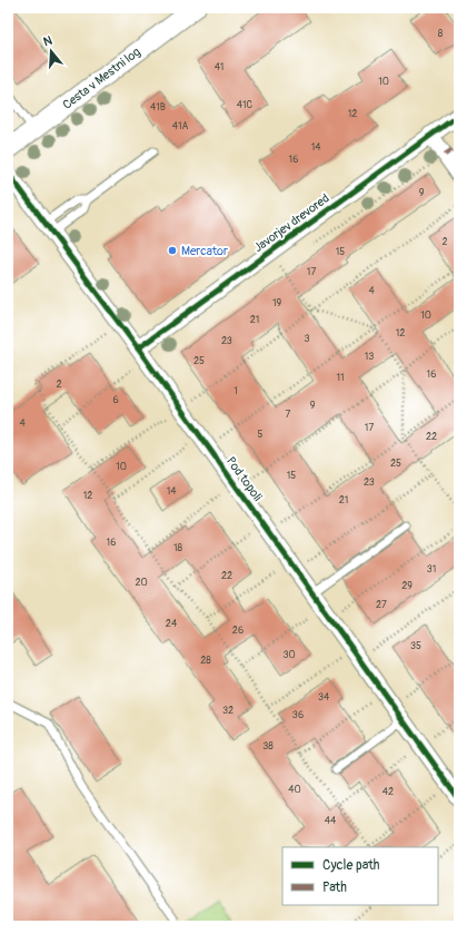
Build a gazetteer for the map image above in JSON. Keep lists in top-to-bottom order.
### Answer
{
  "streets": {
    "street": ["Cesta v Mestni log", "Javorjev drevored", "Pod topoli"]
  },
  "crossings": [
    ["Javorjev drevored", "Pod topoli"]
  ],
  "places": ["Mercator"],
  "house_numbers": [
    "8",
    "41",
    "10",
    "41C",
    "41B",
    "12",
    "41A",
    "14",
    "16",
    "9",
    "2",
    "15",
    "17",
    "4",
    "19",
    "10",
    "21",
    "12",
    "3",
    "23",
    "13",
    "25",
    "16",
    "11",
    "2",
    "1",
    "6",
    "9",
    "7",
    "4",
    "17",
    "5",
    "22",
    "25",
    "10",
    "15",
    "23",
    "14",
    "12",
    "21",
    "16",
    "18",
    "31",
    "22",
    "20",
    "29",
    "27",
    "24",
    "26",
    "35",
    "30",
    "28",
    "34",
    "32",
    "36",
    "38",
    "40",
    "42",
    "44"
  ],
  "legend": ["Cycle path", "Path"],
  "north": "top"
}
